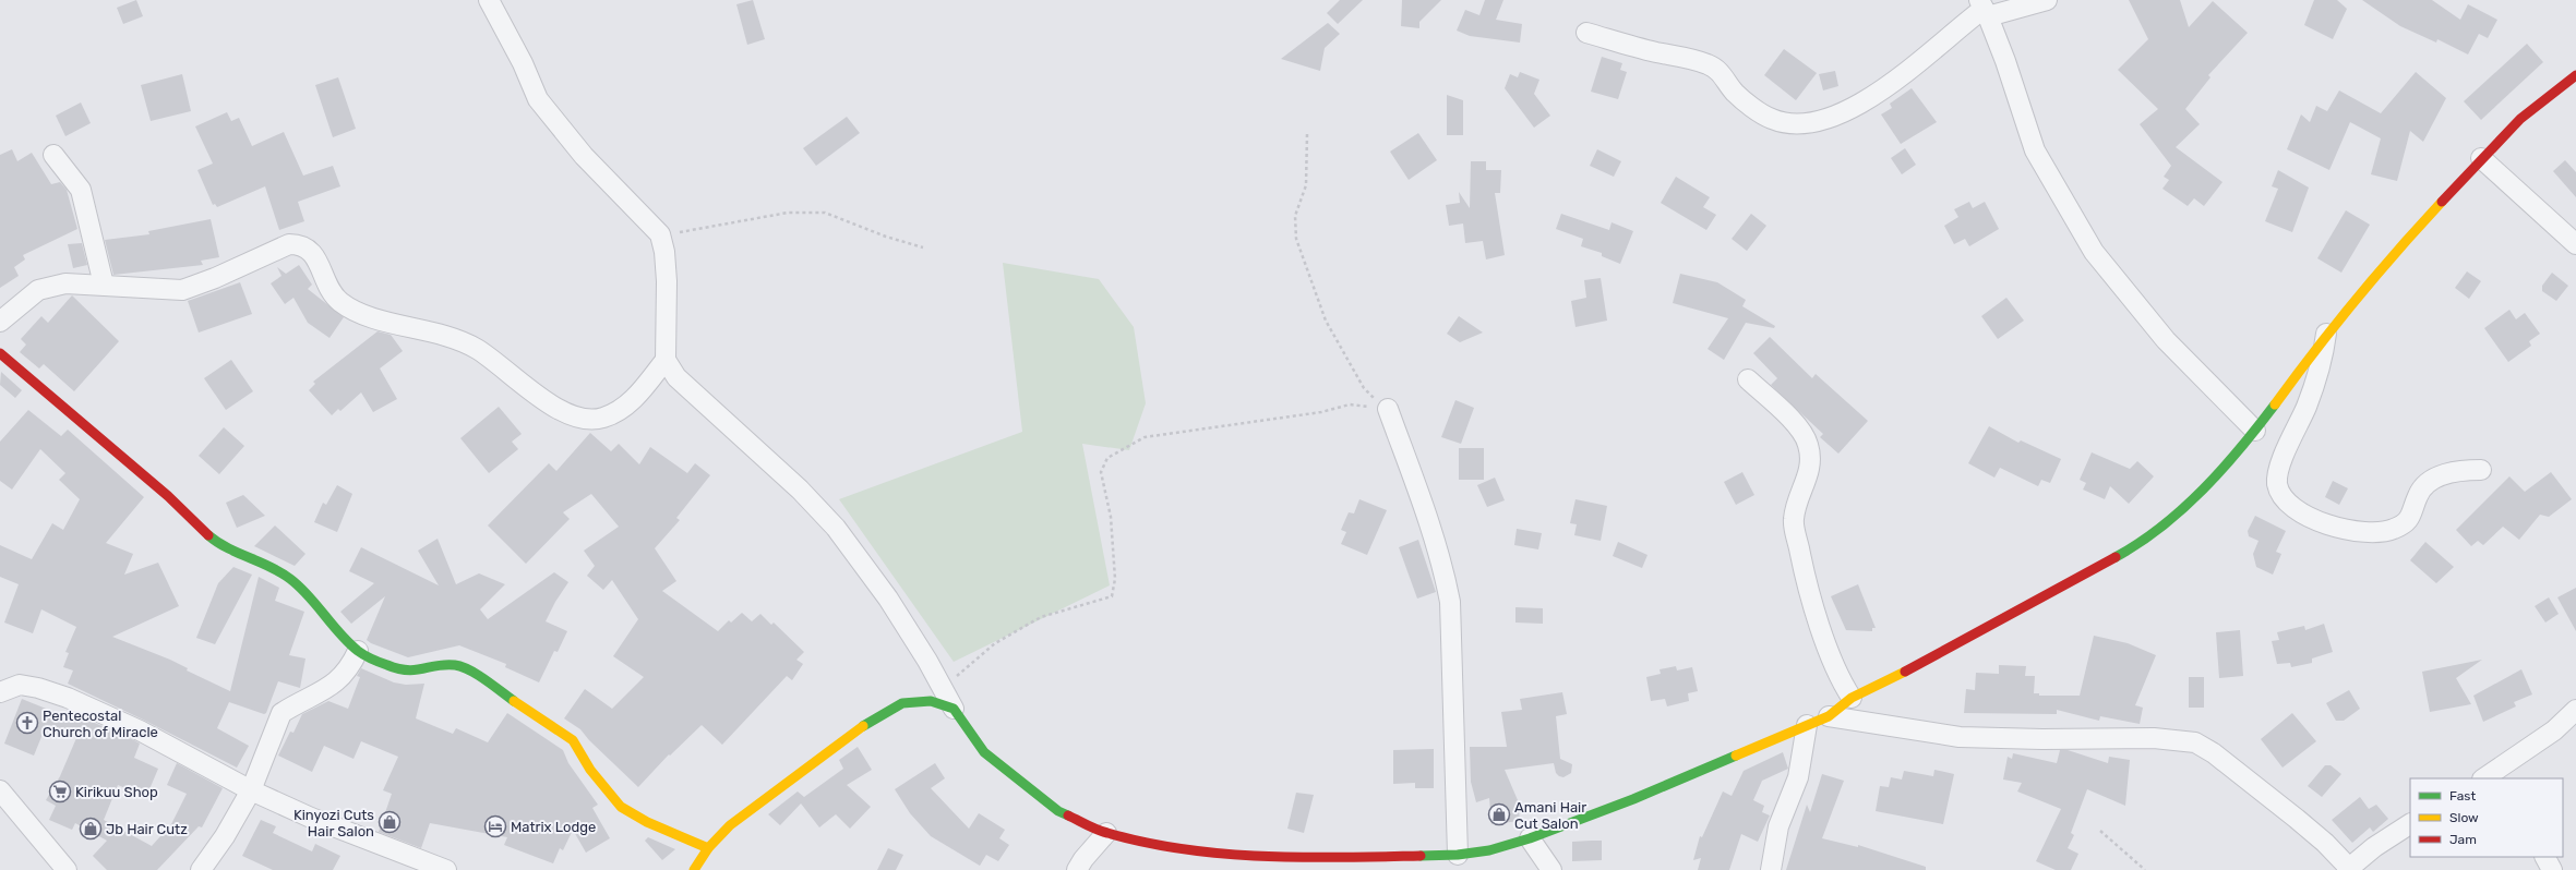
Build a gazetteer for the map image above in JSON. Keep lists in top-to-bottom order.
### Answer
{
  "places": {
    "church": ["Pentecostal Church of Miracle"],
    "supermarket": ["Kirikuu Shop"],
    "shop": ["Amani Hair Cut Salon", "Kinyozi Cuts Hair Salon", "Jb Hair Cutz"],
    "hotel": ["Matrix Lodge"]
  },
  "legend": ["Fast", "Slow", "Jam"]
}
